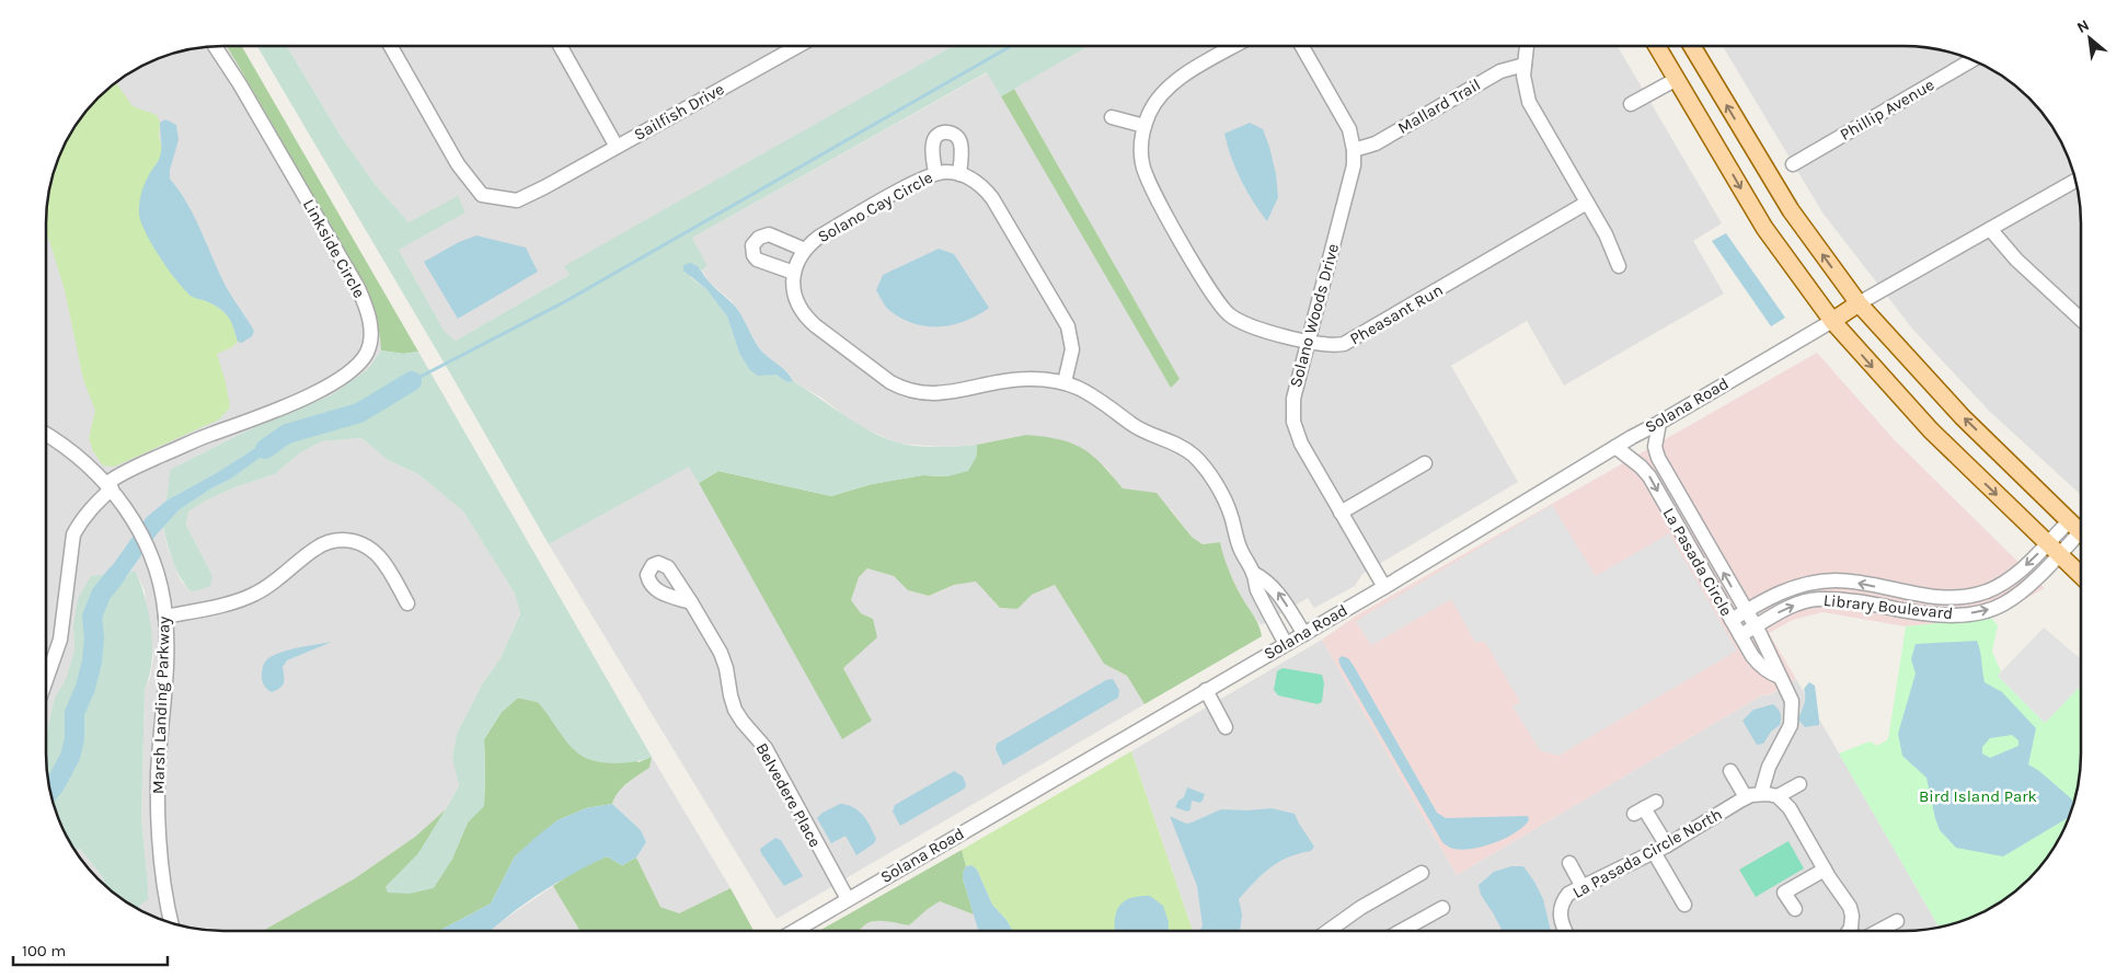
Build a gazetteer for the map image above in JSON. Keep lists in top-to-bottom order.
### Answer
{
  "streets": {
    "street": [
      "Mallard Trail",
      "Phillip Avenue",
      "Sailfish Drive",
      "Solano Cay Circle",
      "Linkside Circle",
      "Pheasant Run",
      "Solano Woods Drive",
      "Solana Road",
      "La Pasada Circle",
      "Library Boulevard",
      "Marsh Landing Parkway",
      "Belvedere Place",
      "La Pasada Circle North"
    ]
  },
  "crossings": [
    ["Mallard Trail", "Solano Woods Drive"],
    ["Linkside Circle", "Marsh Landing Parkway"],
    ["Pheasant Run", "Solano Woods Drive"],
    ["Solano Woods Drive", "Solana Road"],
    ["Solana Road", "La Pasada Circle"],
    ["Solana Road", "Belvedere Place"],
    ["La Pasada Circle", "Library Boulevard"],
    ["La Pasada Circle", "La Pasada Circle North"]
  ],
  "parks": ["Bird Island Park"],
  "scale_bar": "100 m",
  "north": "top left"
}
